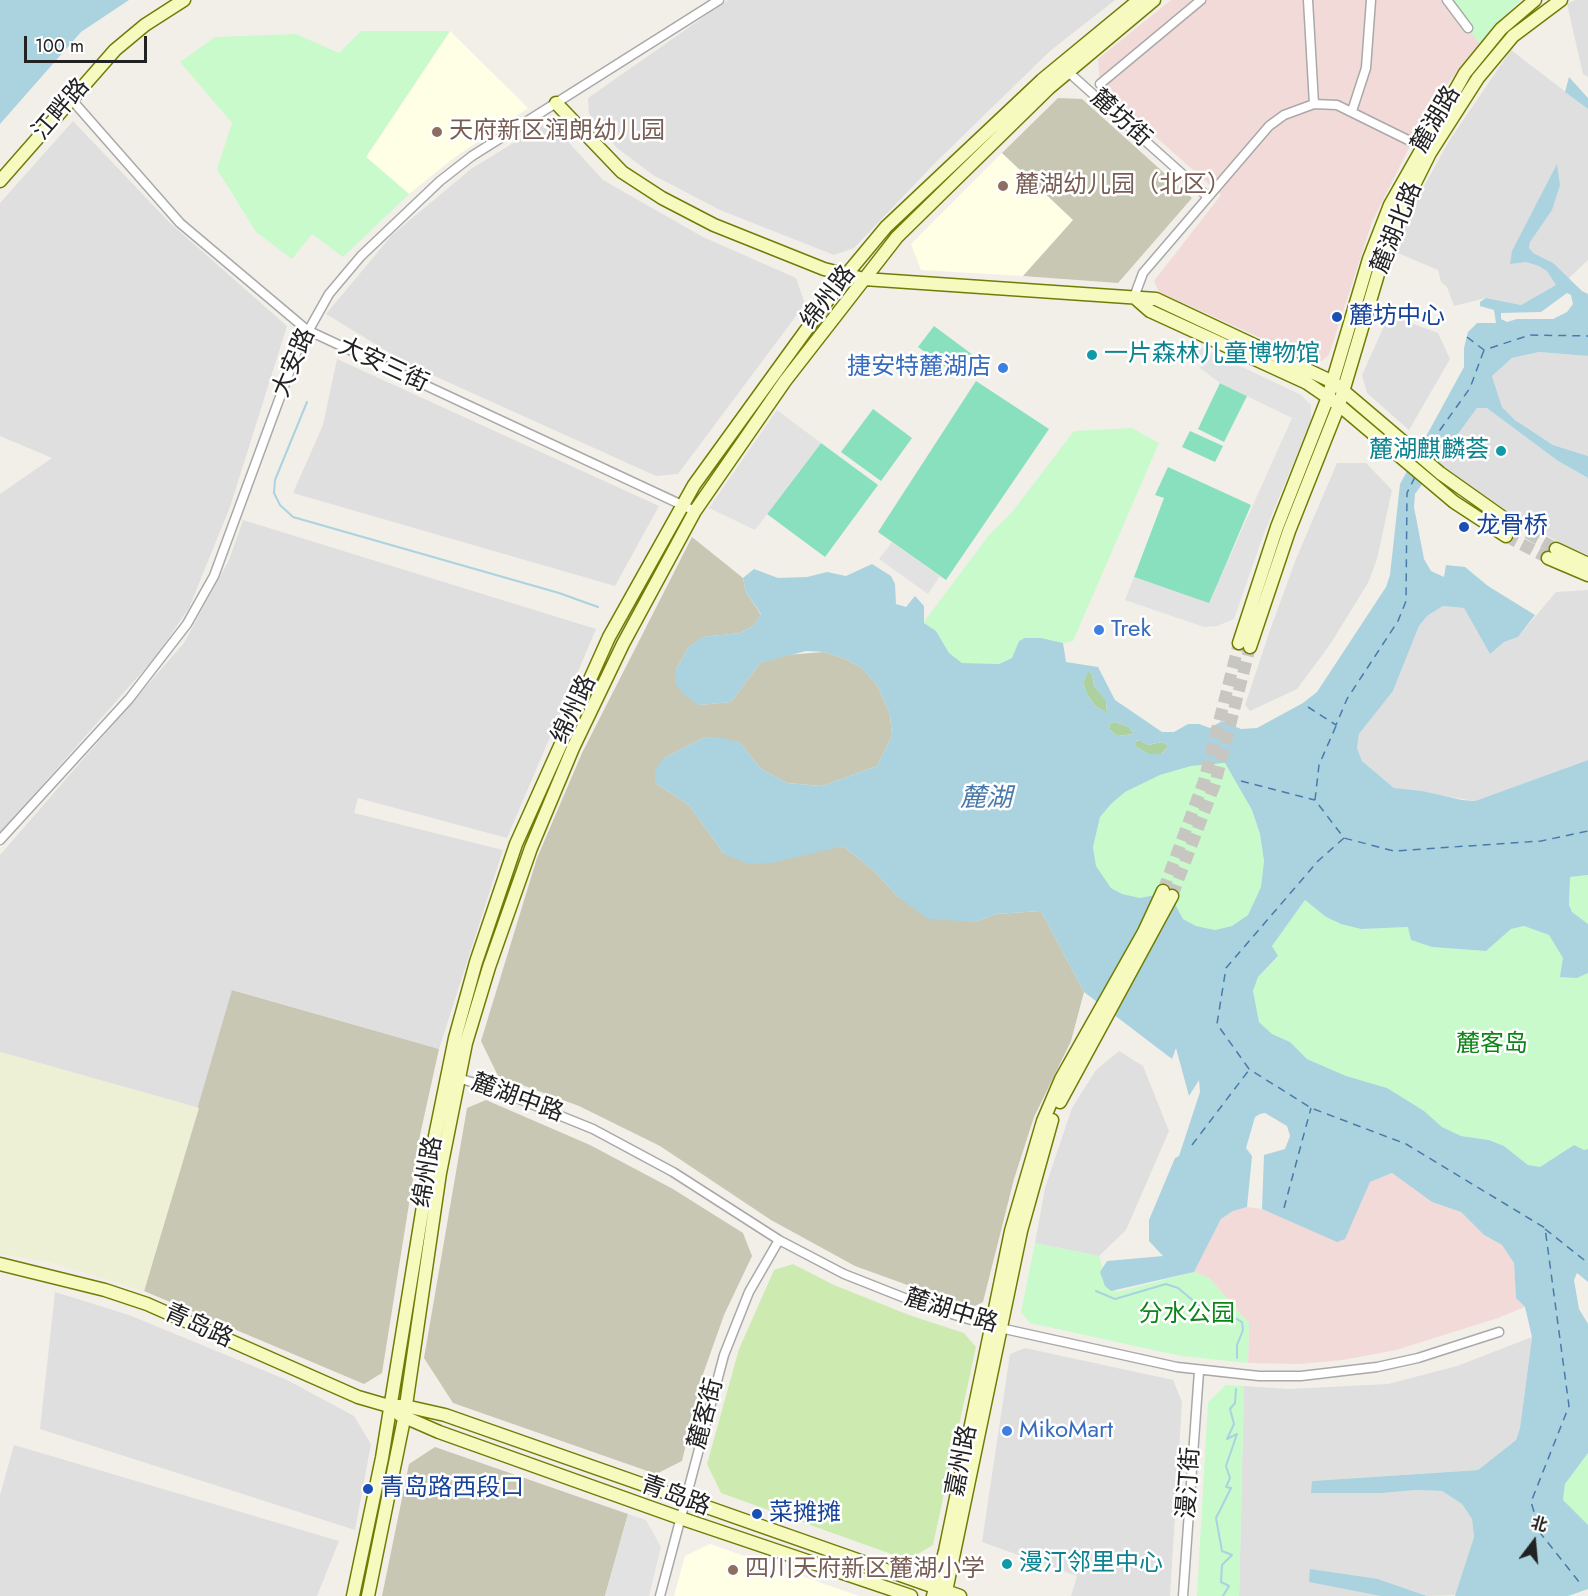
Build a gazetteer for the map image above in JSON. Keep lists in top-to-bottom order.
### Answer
{
  "streets": {
    "main road": [
      "江畔路",
      "麓湖路",
      "麓湖北路",
      "绵州路",
      "青岛路",
      "嘉州路"
    ],
    "street": [
      "麓坊街",
      "大安路",
      "大安三街",
      "麓湖中路",
      "麓客街",
      "漫汀街"
    ]
  },
  "crossings": [
    ["江畔路", "大安三街"],
    ["麓坊街", "绵州路"],
    ["麓湖路", "麓湖北路"],
    ["绵州路", "大安三街"],
    ["绵州路", "麓湖中路"],
    ["绵州路", "青岛路"],
    ["大安路", "大安三街"],
    ["麓湖中路", "麓客街"],
    ["麓湖中路", "嘉州路"],
    ["麓湖中路", "漫汀街"],
    ["青岛路", "麓客街"],
    ["青岛路", "嘉州路"]
  ],
  "water": ["麓湖"],
  "parks": ["麓客岛", "分水公园"],
  "places": [
    "天府新区润朗幼儿园",
    "麓湖幼儿园（北区）",
    "麓坊中心",
    "一片森林儿童博物馆",
    "捷安特麓湖店",
    "麓湖麒麟荟",
    "龙骨桥",
    "Trek",
    "MikoMart",
    "青岛路西段口",
    "菜摊摊",
    "漫汀邻里中心",
    "四川天府新区麓湖小学"
  ],
  "scale_bar": "100 m",
  "north": "top"
}
